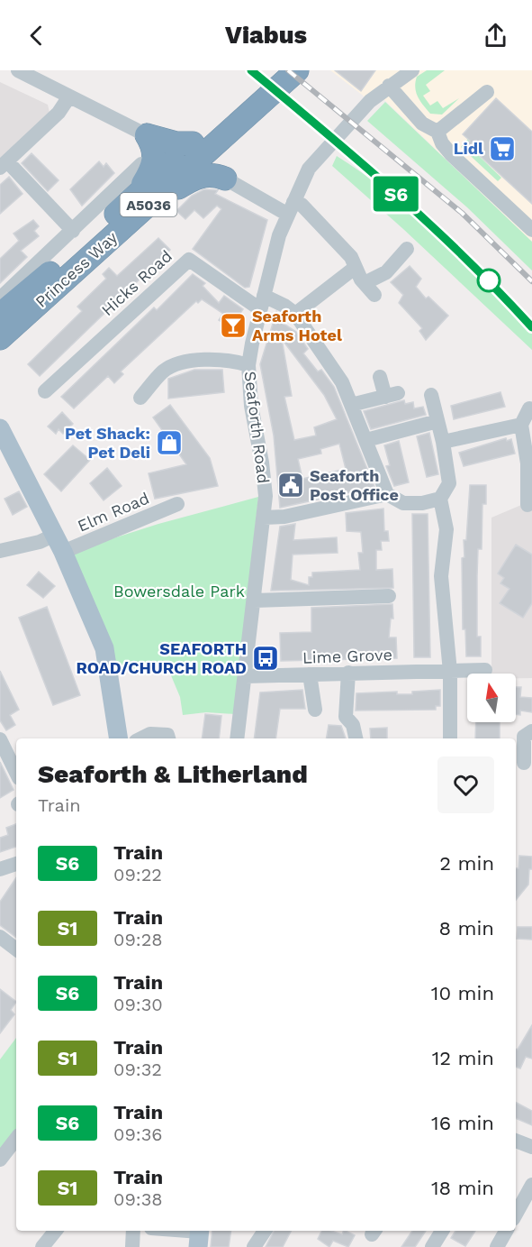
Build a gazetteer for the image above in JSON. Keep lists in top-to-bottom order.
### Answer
{
  "streets": {
    "highway": ["A5036", "Princess Way"],
    "street": [
      "Hicks Road",
      "Seaforth Road",
      "Elm Road",
      "Lime Grove"
    ]
  },
  "crossings": [
    ["Hicks Road", "Seaforth Road"],
    ["Seaforth Road", "Lime Grove"]
  ],
  "parks": ["Bowersdale Park"],
  "places": {
    "supermarket": ["Lidl"],
    "bar": ["Seaforth Arms Hotel"],
    "shop": ["Pet Shack: Pet Deli"],
    "public building": ["Seaforth Post Office"],
    "bus stop": ["SEAFORTH ROAD/CHURCH ROAD"]
  },
  "north": "top",
  "page": {
    "header": "Viabus",
    "on_map": "S6",
    "heading": ["Seaforth & Litherland", "Train"],
    "list": [
      {
        "mark": "S6",
        "name": "Train",
        "note": "09:22",
        "value": "2 min"
      },
      {
        "mark": "S1",
        "name": "Train",
        "note": "09:28",
        "value": "8 min"
      },
      {
        "mark": "S6",
        "name": "Train",
        "note": "09:30",
        "value": "10 min"
      },
      {
        "mark": "S1",
        "name": "Train",
        "note": "09:32",
        "value": "12 min"
      },
      {
        "mark": "S6",
        "name": "Train",
        "note": "09:36",
        "value": "16 min"
      },
      {
        "mark": "S1",
        "name": "Train",
        "note": "09:38",
        "value": "18 min"
      }
    ]
  }
}
